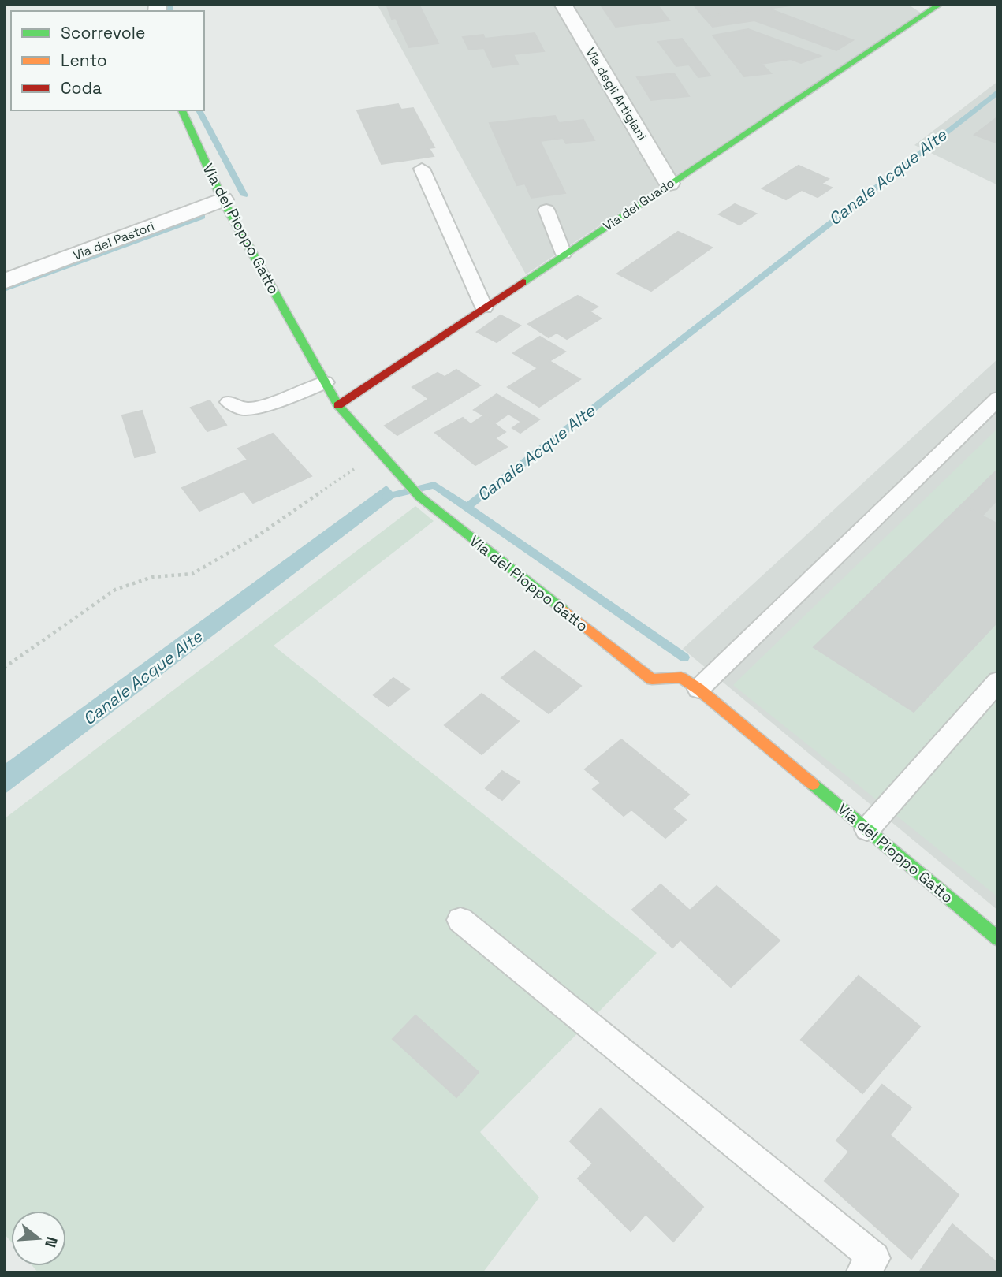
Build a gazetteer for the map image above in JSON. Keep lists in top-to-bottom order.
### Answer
{
  "streets": {
    "street": [
      "Via degli Artigiani",
      "Via del Guado",
      "Via del Pioppo Gatto",
      "Via dei Pastori"
    ]
  },
  "crossings": [
    ["Via degli Artigiani", "Via del Guado"],
    ["Via del Guado", "Via del Pioppo Gatto"],
    ["Via del Pioppo Gatto", "Via dei Pastori"]
  ],
  "water": ["Canale Acque Alte"],
  "legend": ["Scorrevole", "Lento", "Coda"],
  "north": "right"
}
